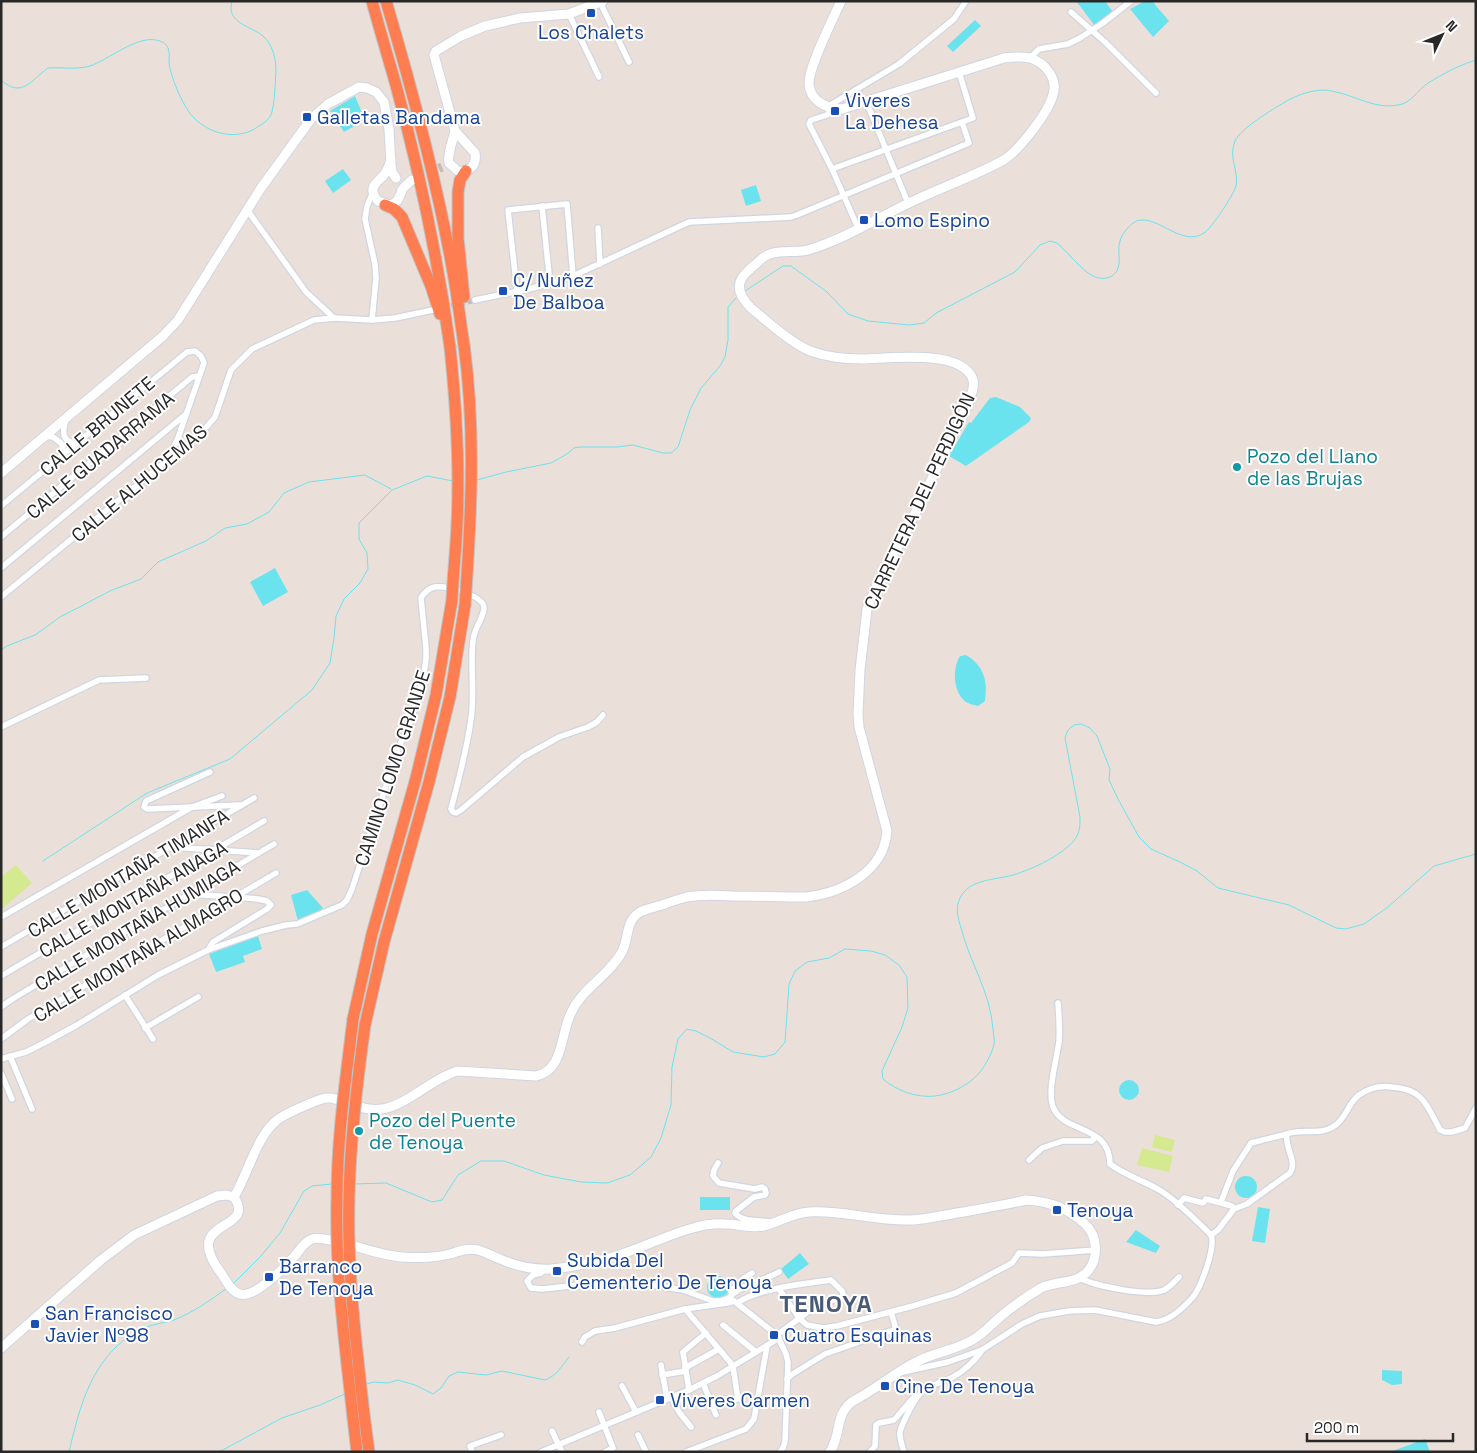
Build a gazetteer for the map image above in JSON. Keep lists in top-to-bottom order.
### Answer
{
  "streets": {
    "street": [
      "CALLE BRUNETE",
      "CALLE GUADARRAMA",
      "CALLE ALHUCEMAS",
      "CARRETERA DEL PERDIGÓN",
      "CAMINO LOMO GRANDE",
      "CALLE MONTAÑA TIMANFA",
      "CALLE MONTAÑA ANAGA",
      "CALLE MONTAÑA HUMIAGA",
      "CALLE MONTAÑA ALMAGRO"
    ]
  },
  "crossings": [
    ["CALLE BRUNETE", "CALLE GUADARRAMA"]
  ],
  "districts": ["TENOYA"],
  "places": {
    "transit": [
      "Los Chalets",
      "Viveres La Dehesa",
      "Galletas Bandama",
      "Lomo Espino",
      "C/ Nuñez De Balboa",
      "Tenoya",
      "Subida Del Cementerio De Tenoya",
      "Barranco De Tenoya",
      "San Francisco Javier Nº98",
      "Cuatro Esquinas",
      "Cine De Tenoya",
      "Viveres Carmen"
    ],
    "other": ["Pozo del Llano de las Brujas", "Pozo del Puente de Tenoya"]
  },
  "scale_bar": "200 m",
  "north": "top right"
}
